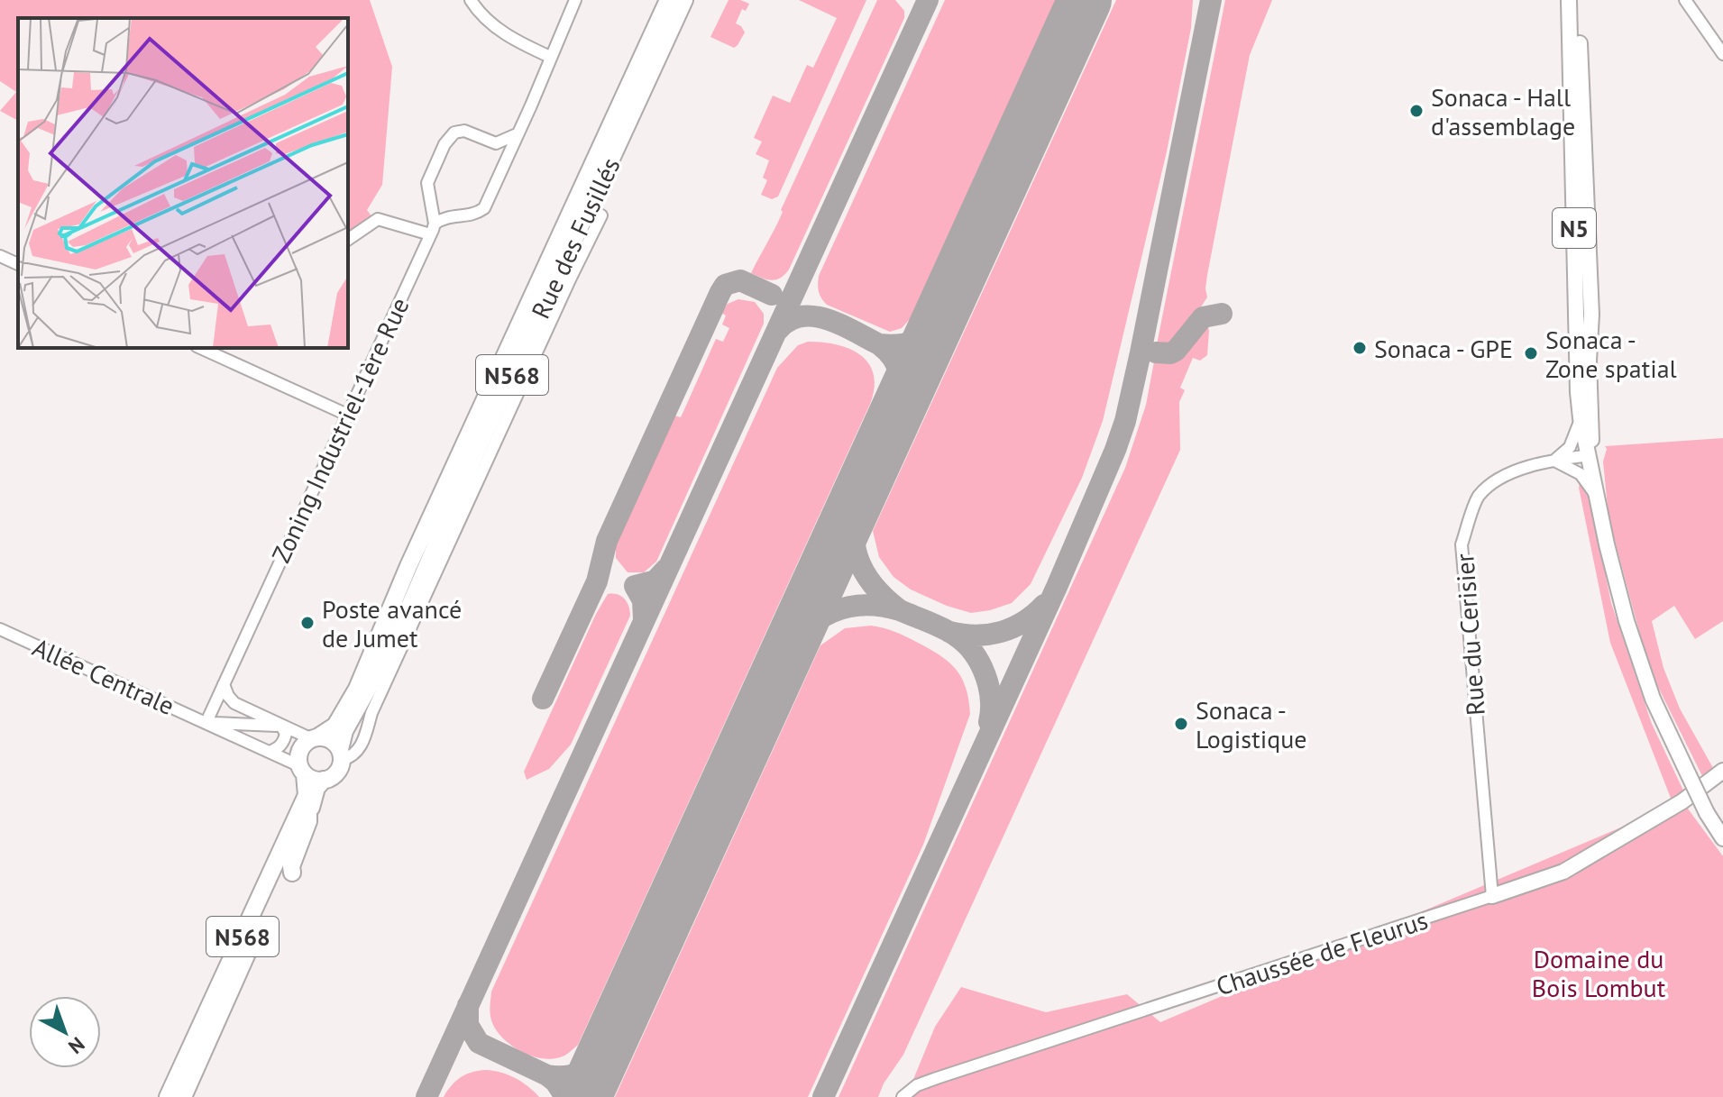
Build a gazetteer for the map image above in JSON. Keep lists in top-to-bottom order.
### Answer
{
  "streets": {
    "highway": ["Rue des Fusillés", "N568"],
    "main road": ["N5", "Chaussée de Fleurus"],
    "street": ["Zoning Industriel-1ère Rue", "Rue du Cerisier", "Allée Centrale"]
  },
  "crossings": [
    ["N5", "Rue du Cerisier"],
    ["Rue des Fusillés", "N568"],
    ["Rue des Fusillés", "Allée Centrale"],
    ["N568", "Allée Centrale"],
    ["Zoning Industriel-1ère Rue", "Allée Centrale"],
    ["Rue du Cerisier", "Chaussée de Fleurus"]
  ],
  "parks": ["Domaine du Bois Lombut"],
  "places": [
    "Sonaca - Hall d'assemblage",
    "Sonaca - GPE",
    "Sonaca - Zone spatial",
    "Poste avancé de Jumet",
    "Sonaca - Logistique"
  ],
  "north": "bottom right"
}
